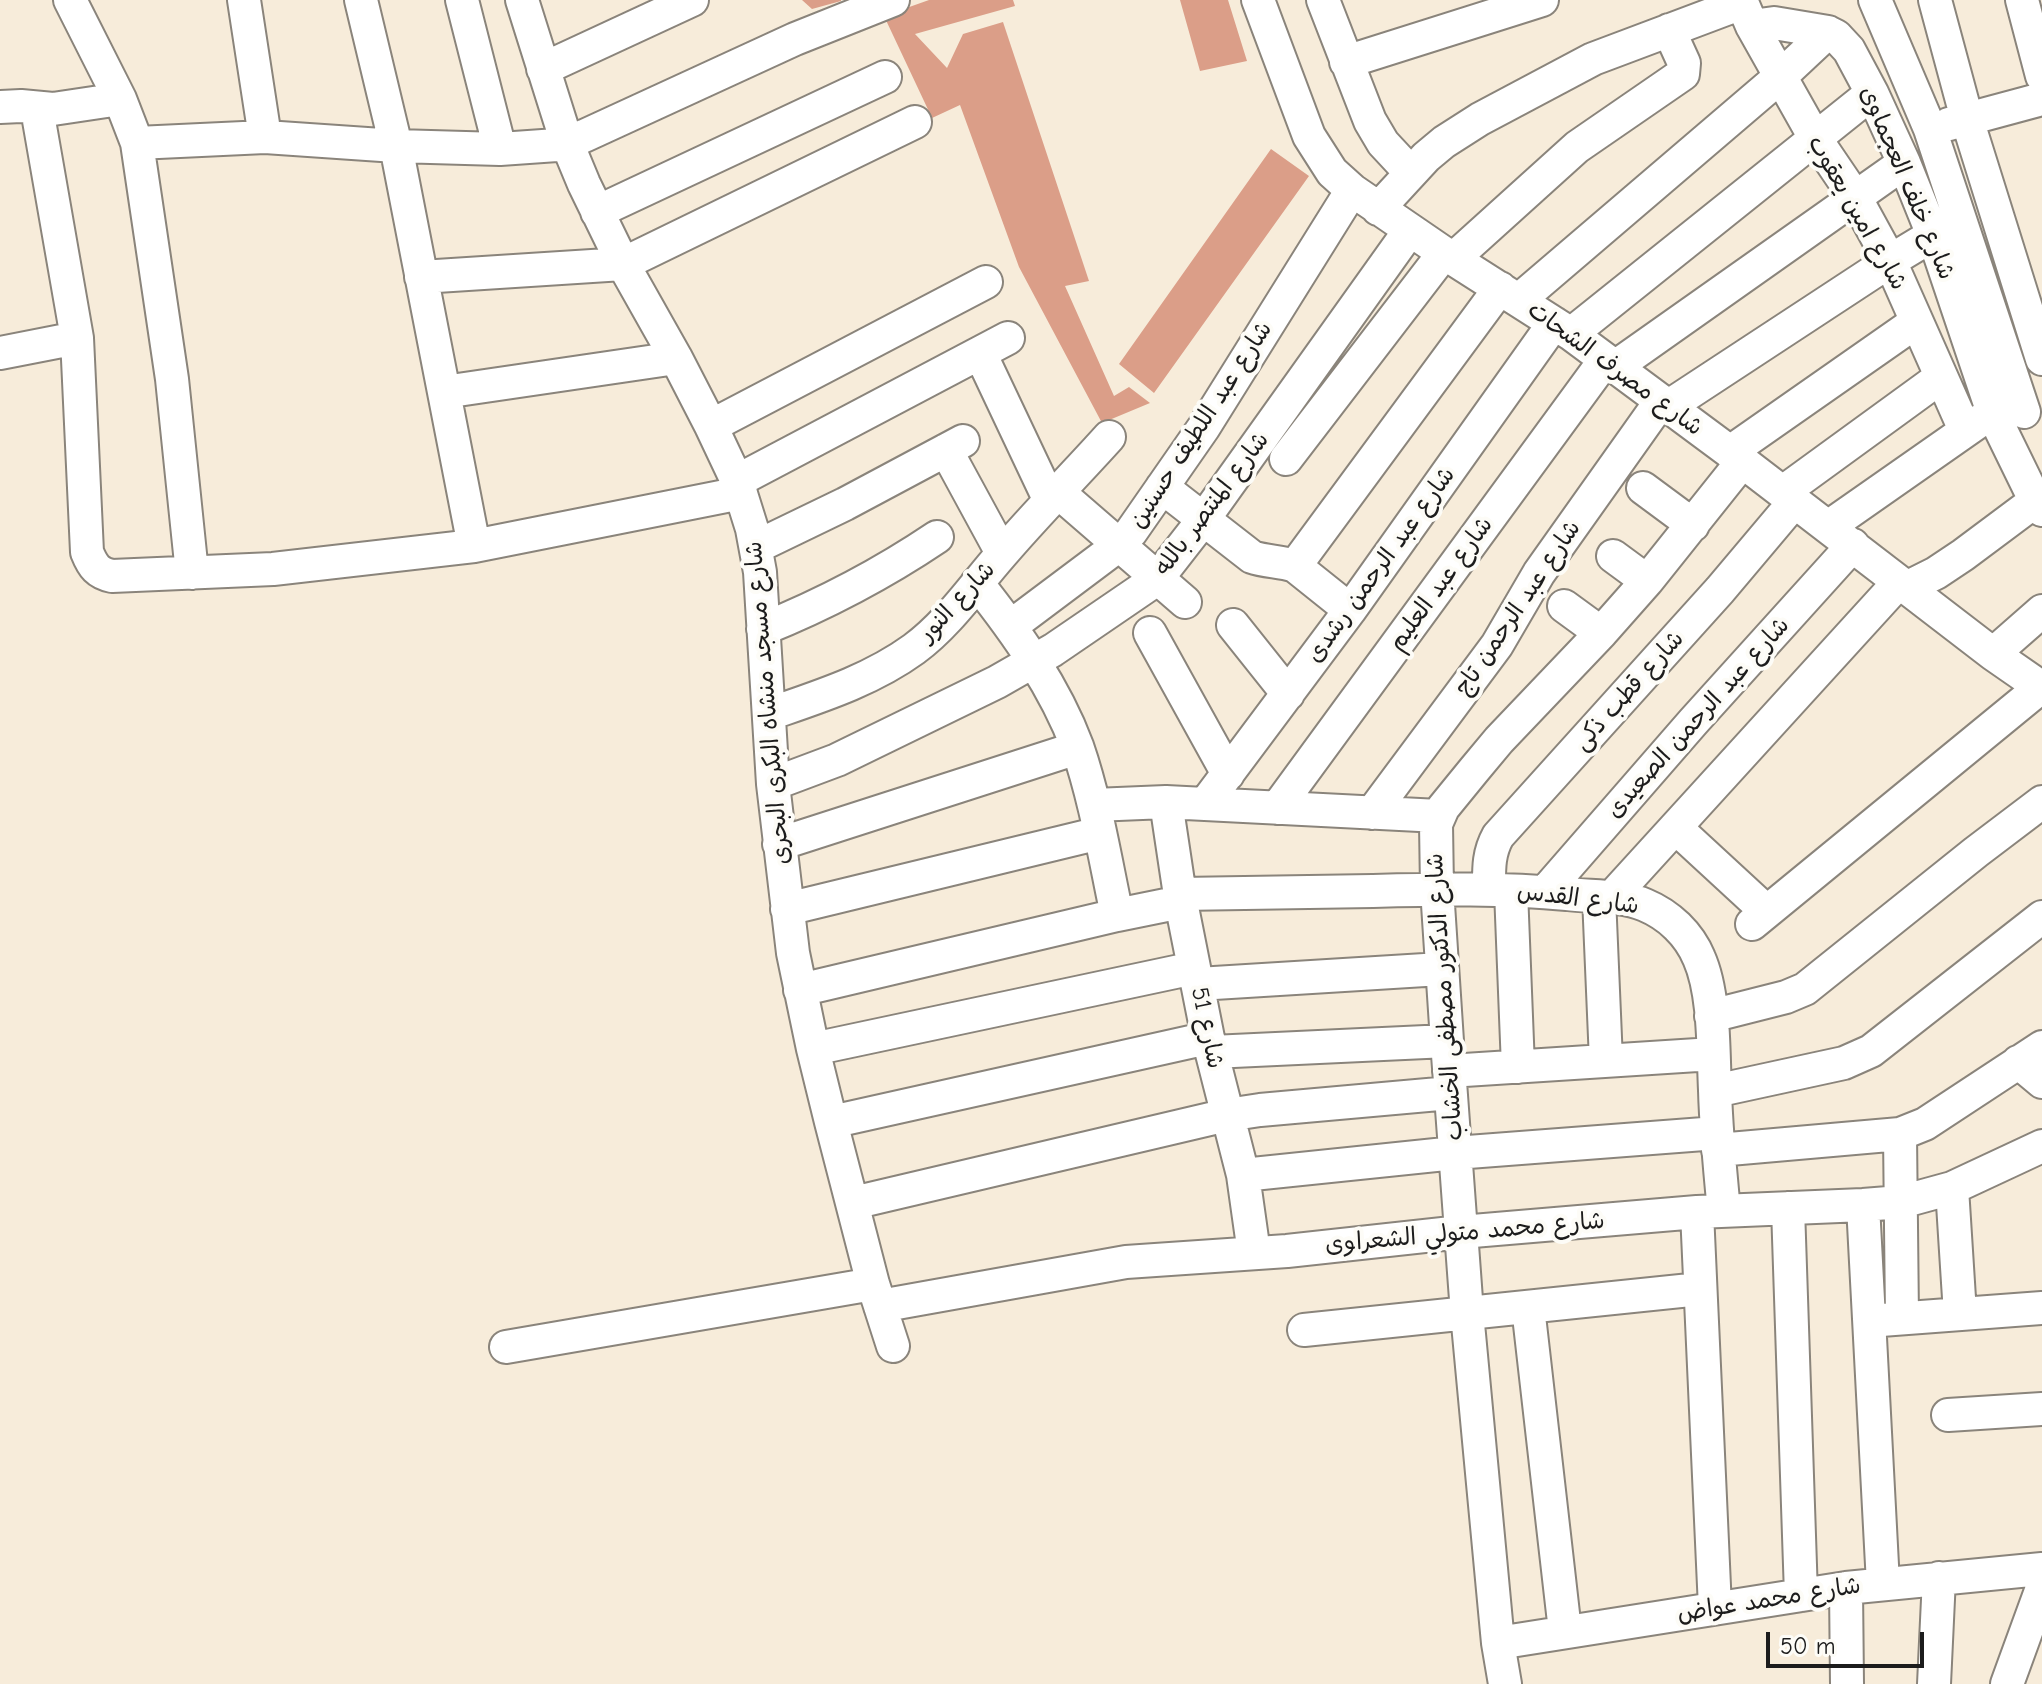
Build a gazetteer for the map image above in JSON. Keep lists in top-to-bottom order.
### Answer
{
  "streets": {
    "street": [
      "شارع خلف العجماوى",
      "شارع امين يعقوب",
      "شارع مصرف الشحات",
      "شارع عبد اللطيف حسنين",
      "شارع المنتصر بالله",
      "شارع عبد الرحمن رشدى",
      "شارع عبد العليم",
      "شارع النور",
      "شارع عبد الرحمن تاج",
      "شارع قطب ذكى",
      "شارع مسجد منشاه البكرى البحرى",
      "شارع عبد الرحمن الصعيدى",
      "شارع القدس",
      "شارع الدكتور مصطفى الخشاب",
      "شارع 51",
      "شارع محمد متولي الشعراوى",
      "شارع محمد عواض"
    ]
  },
  "crossings": [
    ["شارع خلف العجماوى", "شارع عبد الرحمن رشدى"],
    ["شارع خلف العجماوى", "شارع عبد العليم"],
    ["شارع خلف العجماوى", "شارع عبد الرحمن الصعيدى"],
    ["شارع امين يعقوب", "شارع عبد الرحمن رشدى"],
    ["شارع امين يعقوب", "شارع عبد العليم"],
    ["شارع امين يعقوب", "شارع قطب ذكى"],
    ["شارع امين يعقوب", "شارع عبد الرحمن الصعيدى"],
    ["شارع مصرف الشحات", "شارع عبد اللطيف حسنين"],
    ["شارع مصرف الشحات", "شارع المنتصر بالله"],
    ["شارع مصرف الشحات", "شارع عبد الرحمن رشدى"],
    ["شارع مصرف الشحات", "شارع عبد العليم"],
    ["شارع مصرف الشحات", "شارع عبد الرحمن تاج"],
    ["شارع مصرف الشحات", "شارع قطب ذكى"],
    ["شارع مصرف الشحات", "شارع عبد الرحمن الصعيدى"],
    ["شارع المنتصر بالله", "شارع مسجد منشاه البكرى البحرى"],
    ["شارع النور", "شارع مسجد منشاه البكرى البحرى"],
    ["شارع قطب ذكى", "شارع القدس"],
    ["شارع مسجد منشاه البكرى البحرى", "شارع القدس"],
    ["شارع مسجد منشاه البكرى البحرى", "شارع محمد متولي الشعراوى"],
    ["شارع عبد الرحمن الصعيدى", "شارع القدس"],
    ["شارع القدس", "شارع الدكتور مصطفى الخشاب"],
    ["شارع القدس", "شارع 51"],
    ["شارع القدس", "شارع محمد متولي الشعراوى"],
    ["شارع القدس", "شارع محمد عواض"],
    ["شارع الدكتور مصطفى الخشاب", "شارع محمد متولي الشعراوى"],
    ["شارع الدكتور مصطفى الخشاب", "شارع محمد عواض"],
    ["شارع 51", "شارع محمد متولي الشعراوى"]
  ],
  "scale_bar": "50 m"
}
